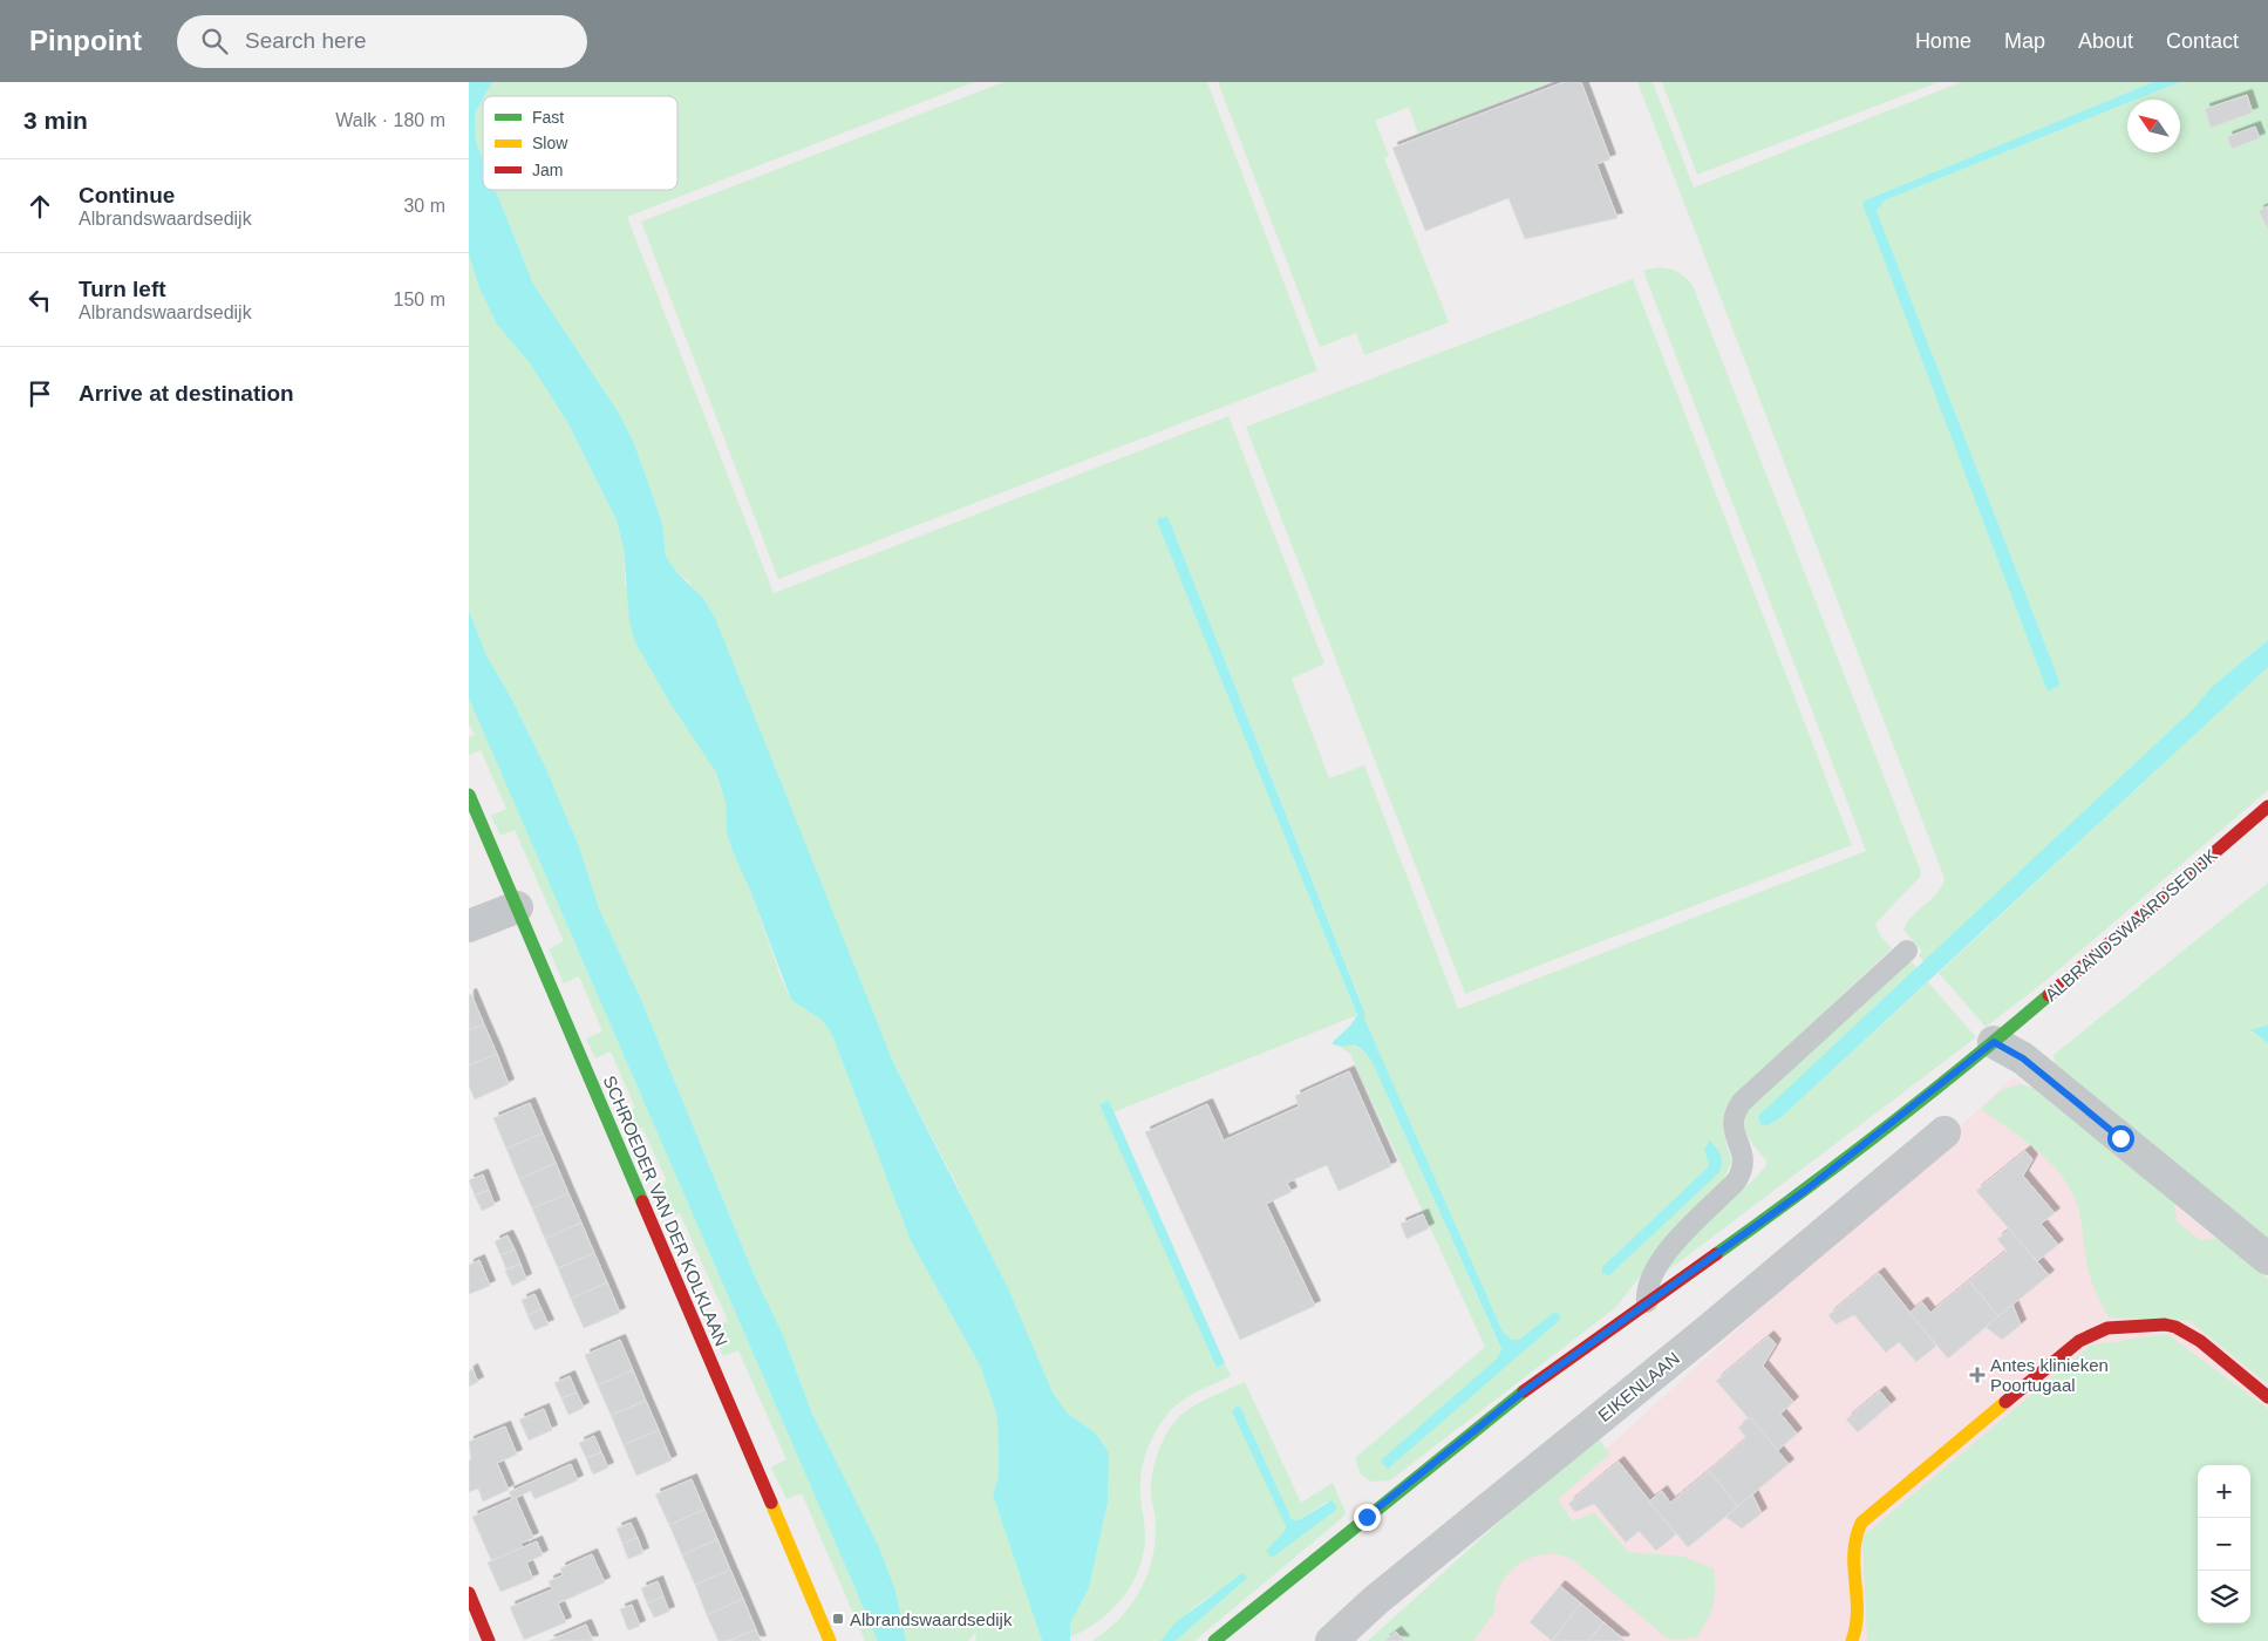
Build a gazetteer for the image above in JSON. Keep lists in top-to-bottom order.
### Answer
{
  "streets": {
    "street": ["ALBRANDSWAARDSEDIJK", "SCHROEDER VAN DER KOLKLAAN", "EIKENLAAN"]
  },
  "places": {
    "health": ["Antes klinieken Poortugaal"],
    "transit": ["Albrandswaardsedijk"]
  },
  "legend": ["Fast", "Slow", "Jam"],
  "north": "top left",
  "page": {
    "header": "Pinpoint",
    "search": "Search here",
    "nav": [
      "Home",
      "Map",
      "About",
      "Contact"
    ],
    "heading": ["3 min", "Walk · 180 m"],
    "list": [
      ["Continue", "Albrandswaardsedijk", "30 m"],
      ["Turn left", "Albrandswaardsedijk", "150 m"],
      "Arrive at destination"
    ],
    "map_buttons": ["+", "−"]
  }
}
